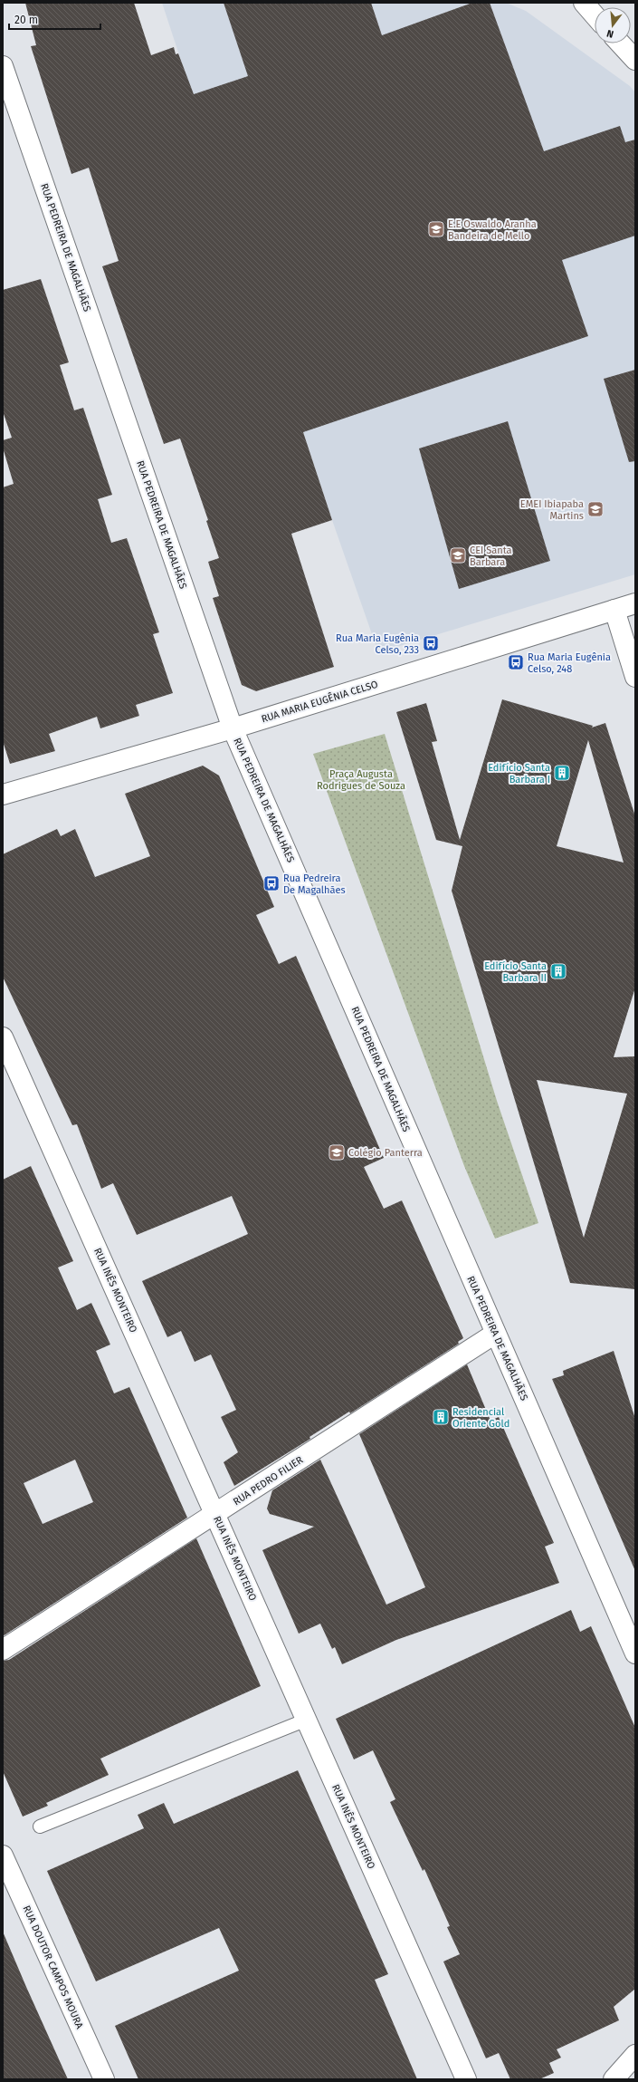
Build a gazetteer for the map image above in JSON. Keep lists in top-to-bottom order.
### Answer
{
  "streets": {
    "street": [
      "RUA PEDREIRA DE MAGALHÃES",
      "RUA MARIA EUGÊNIA CELSO",
      "RUA INÊS MONTEIRO",
      "RUA PEDRO FILIER",
      "RUA DOUTOR CAMPOS MOURA"
    ]
  },
  "crossings": [
    ["RUA PEDREIRA DE MAGALHÃES", "RUA MARIA EUGÊNIA CELSO"],
    ["RUA PEDREIRA DE MAGALHÃES", "RUA PEDRO FILIER"],
    ["RUA INÊS MONTEIRO", "RUA PEDRO FILIER"]
  ],
  "parks": ["Praça Augusta Rodrigues de Souza"],
  "places": {
    "school or university": [
      "E.E Oswaldo Aranha Bandeira de Mello",
      "EMEI Ibiapaba Martins",
      "CEI Santa Barbara",
      "Colégio Panterra"
    ],
    "bus stop": ["Rua Maria Eugênia Celso, 233", "Rua Maria Eugênia Celso, 248", "Rua Pedreira De Magalhães"],
    "building": ["Edifício Santa Barbara I", "Edifício Santa Barbara II", "Residencial Oriente Gold"]
  },
  "scale_bar": "20 m",
  "north": "bottom"
}
